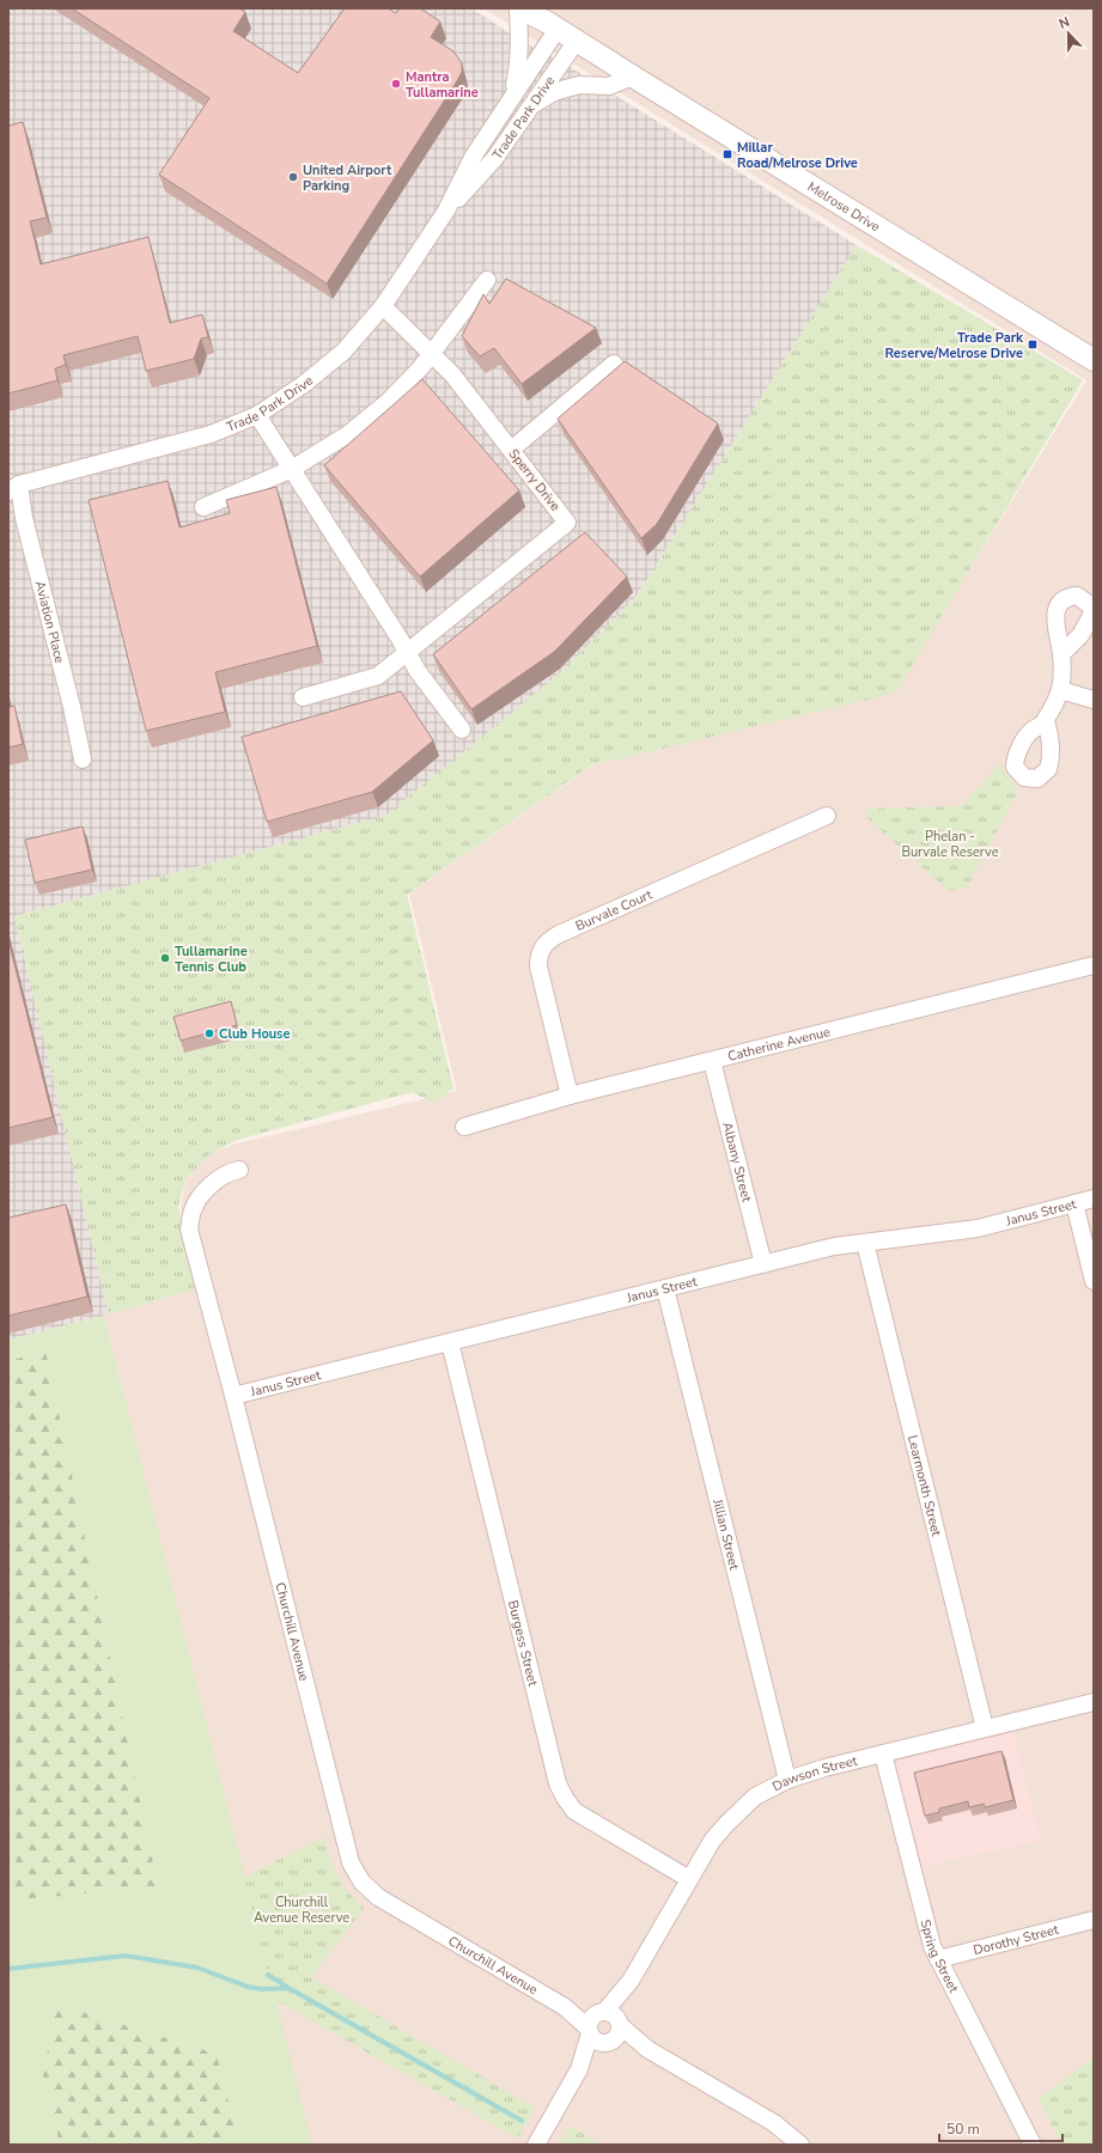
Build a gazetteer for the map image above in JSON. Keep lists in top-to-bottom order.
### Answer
{
  "streets": {
    "street": [
      "Trade Park Drive",
      "Melrose Drive",
      "Sperry Drive",
      "Aviation Place",
      "Burvale Court",
      "Catherine Avenue",
      "Albany Street",
      "Janus Street",
      "Learmonth Street",
      "Jillian Street",
      "Churchill Avenue",
      "Burgess Street",
      "Dawson Street",
      "Dorothy Street",
      "Spring Street"
    ]
  },
  "crossings": [
    ["Trade Park Drive", "Melrose Drive"],
    ["Trade Park Drive", "Sperry Drive"],
    ["Trade Park Drive", "Aviation Place"],
    ["Burvale Court", "Catherine Avenue"],
    ["Catherine Avenue", "Albany Street"],
    ["Albany Street", "Janus Street"],
    ["Janus Street", "Learmonth Street"],
    ["Janus Street", "Jillian Street"],
    ["Janus Street", "Churchill Avenue"],
    ["Janus Street", "Burgess Street"],
    ["Learmonth Street", "Dawson Street"],
    ["Jillian Street", "Dawson Street"],
    ["Churchill Avenue", "Dawson Street"],
    ["Burgess Street", "Dawson Street"],
    ["Dawson Street", "Spring Street"],
    ["Dorothy Street", "Spring Street"]
  ],
  "parks": ["Phelan - Burvale Reserve", "Churchill Avenue Reserve"],
  "places": {
    "other": [
      "Mantra Tullamarine",
      "United Airport Parking",
      "Tullamarine Tennis Club",
      "Club House"
    ],
    "transit": ["Millar Road/Melrose Drive", "Trade Park Reserve/Melrose Drive"]
  },
  "scale_bar": "50 m",
  "north": "top"
}
